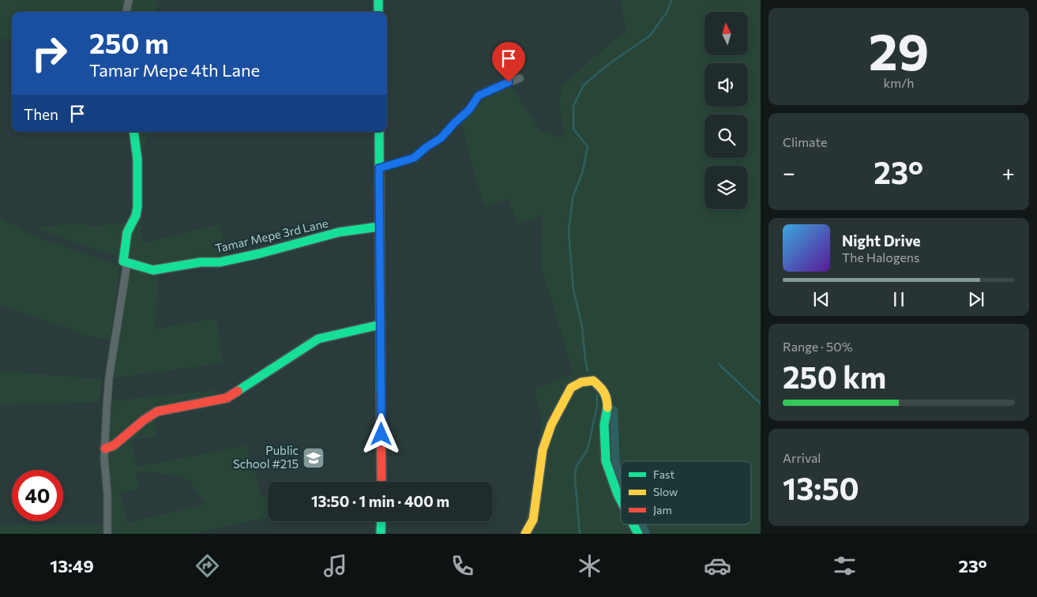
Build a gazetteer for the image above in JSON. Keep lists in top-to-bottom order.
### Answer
{
  "streets": {
    "street": ["Tamar Mepe 3rd Lane"]
  },
  "places": {
    "school or university": ["Public School #215"]
  },
  "legend": ["Fast", "Slow", "Jam"],
  "north": "top",
  "page": {
    "tile": [
      ["29", "km/h"],
      "Climate",
      ["Range · 50%", "250 km"],
      ["Arrival", "13:50"]
    ],
    "turn": ["250 m", "Tamar Mepe 4th Lane"],
    "then": "Then",
    "heat": ["−", "23°", "+"],
    "song": ["Night Drive", "The Halogens"],
    "limit": "40",
    "trip": "13:50 · 1 min · 400 m",
    "tabs": ["13:49", "23°"]
  }
}
